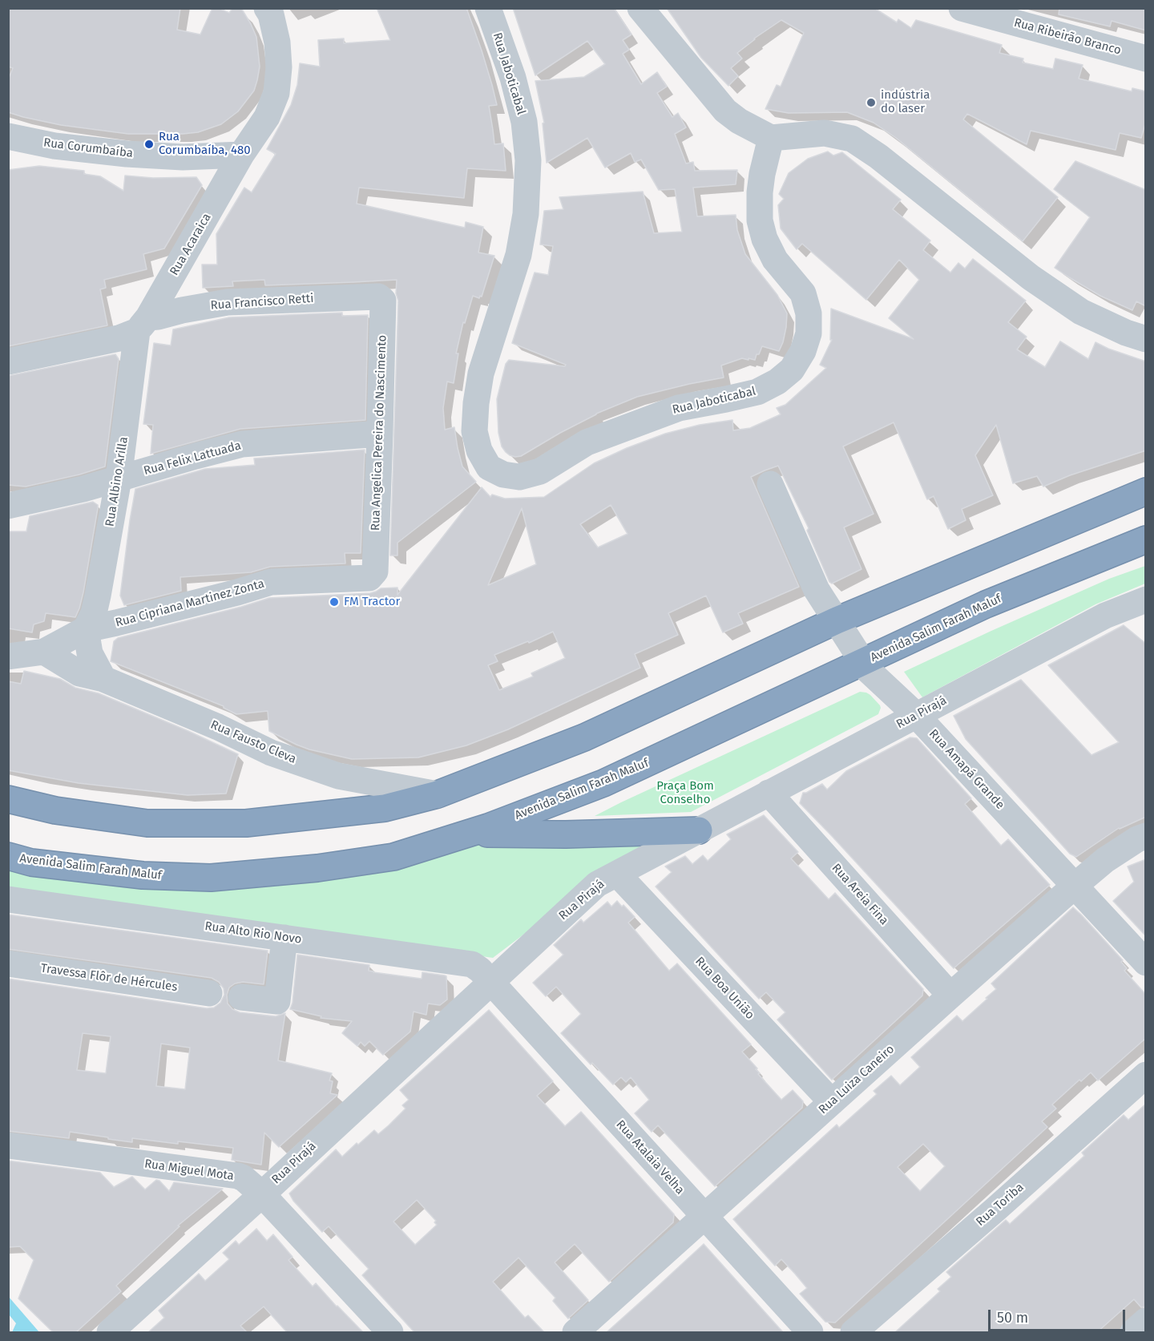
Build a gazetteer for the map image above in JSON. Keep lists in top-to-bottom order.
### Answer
{
  "streets": {
    "highway": ["Avenida Salim Farah Maluf"],
    "street": [
      "Rua Ribeirão Branco",
      "Rua Jaboticabal",
      "Rua Corumbaíba",
      "Rua Acaraica",
      "Rua Francisco Retti",
      "Rua Angelica Pereira do Nascimento",
      "Rua Felix Lattuada",
      "Rua Albino Arilla",
      "Rua Cipriana Martinez Zonta",
      "Rua Pirajá",
      "Rua Fausto Cleva",
      "Rua Amapá Grande",
      "Rua Areia Fina",
      "Rua Alto Rio Novo",
      "Travessa Flôr de Hércules",
      "Rua Boa União",
      "Rua Luiza Caneiro",
      "Rua Atalaia Velha",
      "Rua Miguel Mota",
      "Rua Toriba"
    ]
  },
  "crossings": [
    ["Rua Corumbaíba", "Rua Acaraica"],
    ["Rua Acaraica", "Rua Francisco Retti"],
    ["Rua Acaraica", "Rua Albino Arilla"],
    ["Rua Francisco Retti", "Rua Angelica Pereira do Nascimento"],
    ["Rua Francisco Retti", "Rua Albino Arilla"],
    ["Rua Angelica Pereira do Nascimento", "Rua Felix Lattuada"],
    ["Rua Angelica Pereira do Nascimento", "Rua Cipriana Martinez Zonta"],
    ["Rua Felix Lattuada", "Rua Albino Arilla"],
    ["Rua Albino Arilla", "Rua Cipriana Martinez Zonta"],
    ["Rua Cipriana Martinez Zonta", "Rua Fausto Cleva"],
    ["Avenida Salim Farah Maluf", "Rua Amapá Grande"],
    ["Rua Pirajá", "Rua Amapá Grande"],
    ["Rua Pirajá", "Rua Areia Fina"],
    ["Rua Pirajá", "Rua Alto Rio Novo"],
    ["Rua Pirajá", "Rua Boa União"],
    ["Rua Pirajá", "Rua Atalaia Velha"],
    ["Rua Pirajá", "Rua Miguel Mota"],
    ["Rua Amapá Grande", "Rua Luiza Caneiro"],
    ["Rua Areia Fina", "Rua Luiza Caneiro"],
    ["Rua Alto Rio Novo", "Rua Atalaia Velha"],
    ["Rua Boa União", "Rua Luiza Caneiro"],
    ["Rua Luiza Caneiro", "Rua Atalaia Velha"]
  ],
  "parks": ["Praça Bom Conselho"],
  "places": ["indústria do laser", "Rua Corumbaíba, 480", "FM Tractor"],
  "scale_bar": "50 m"
}
